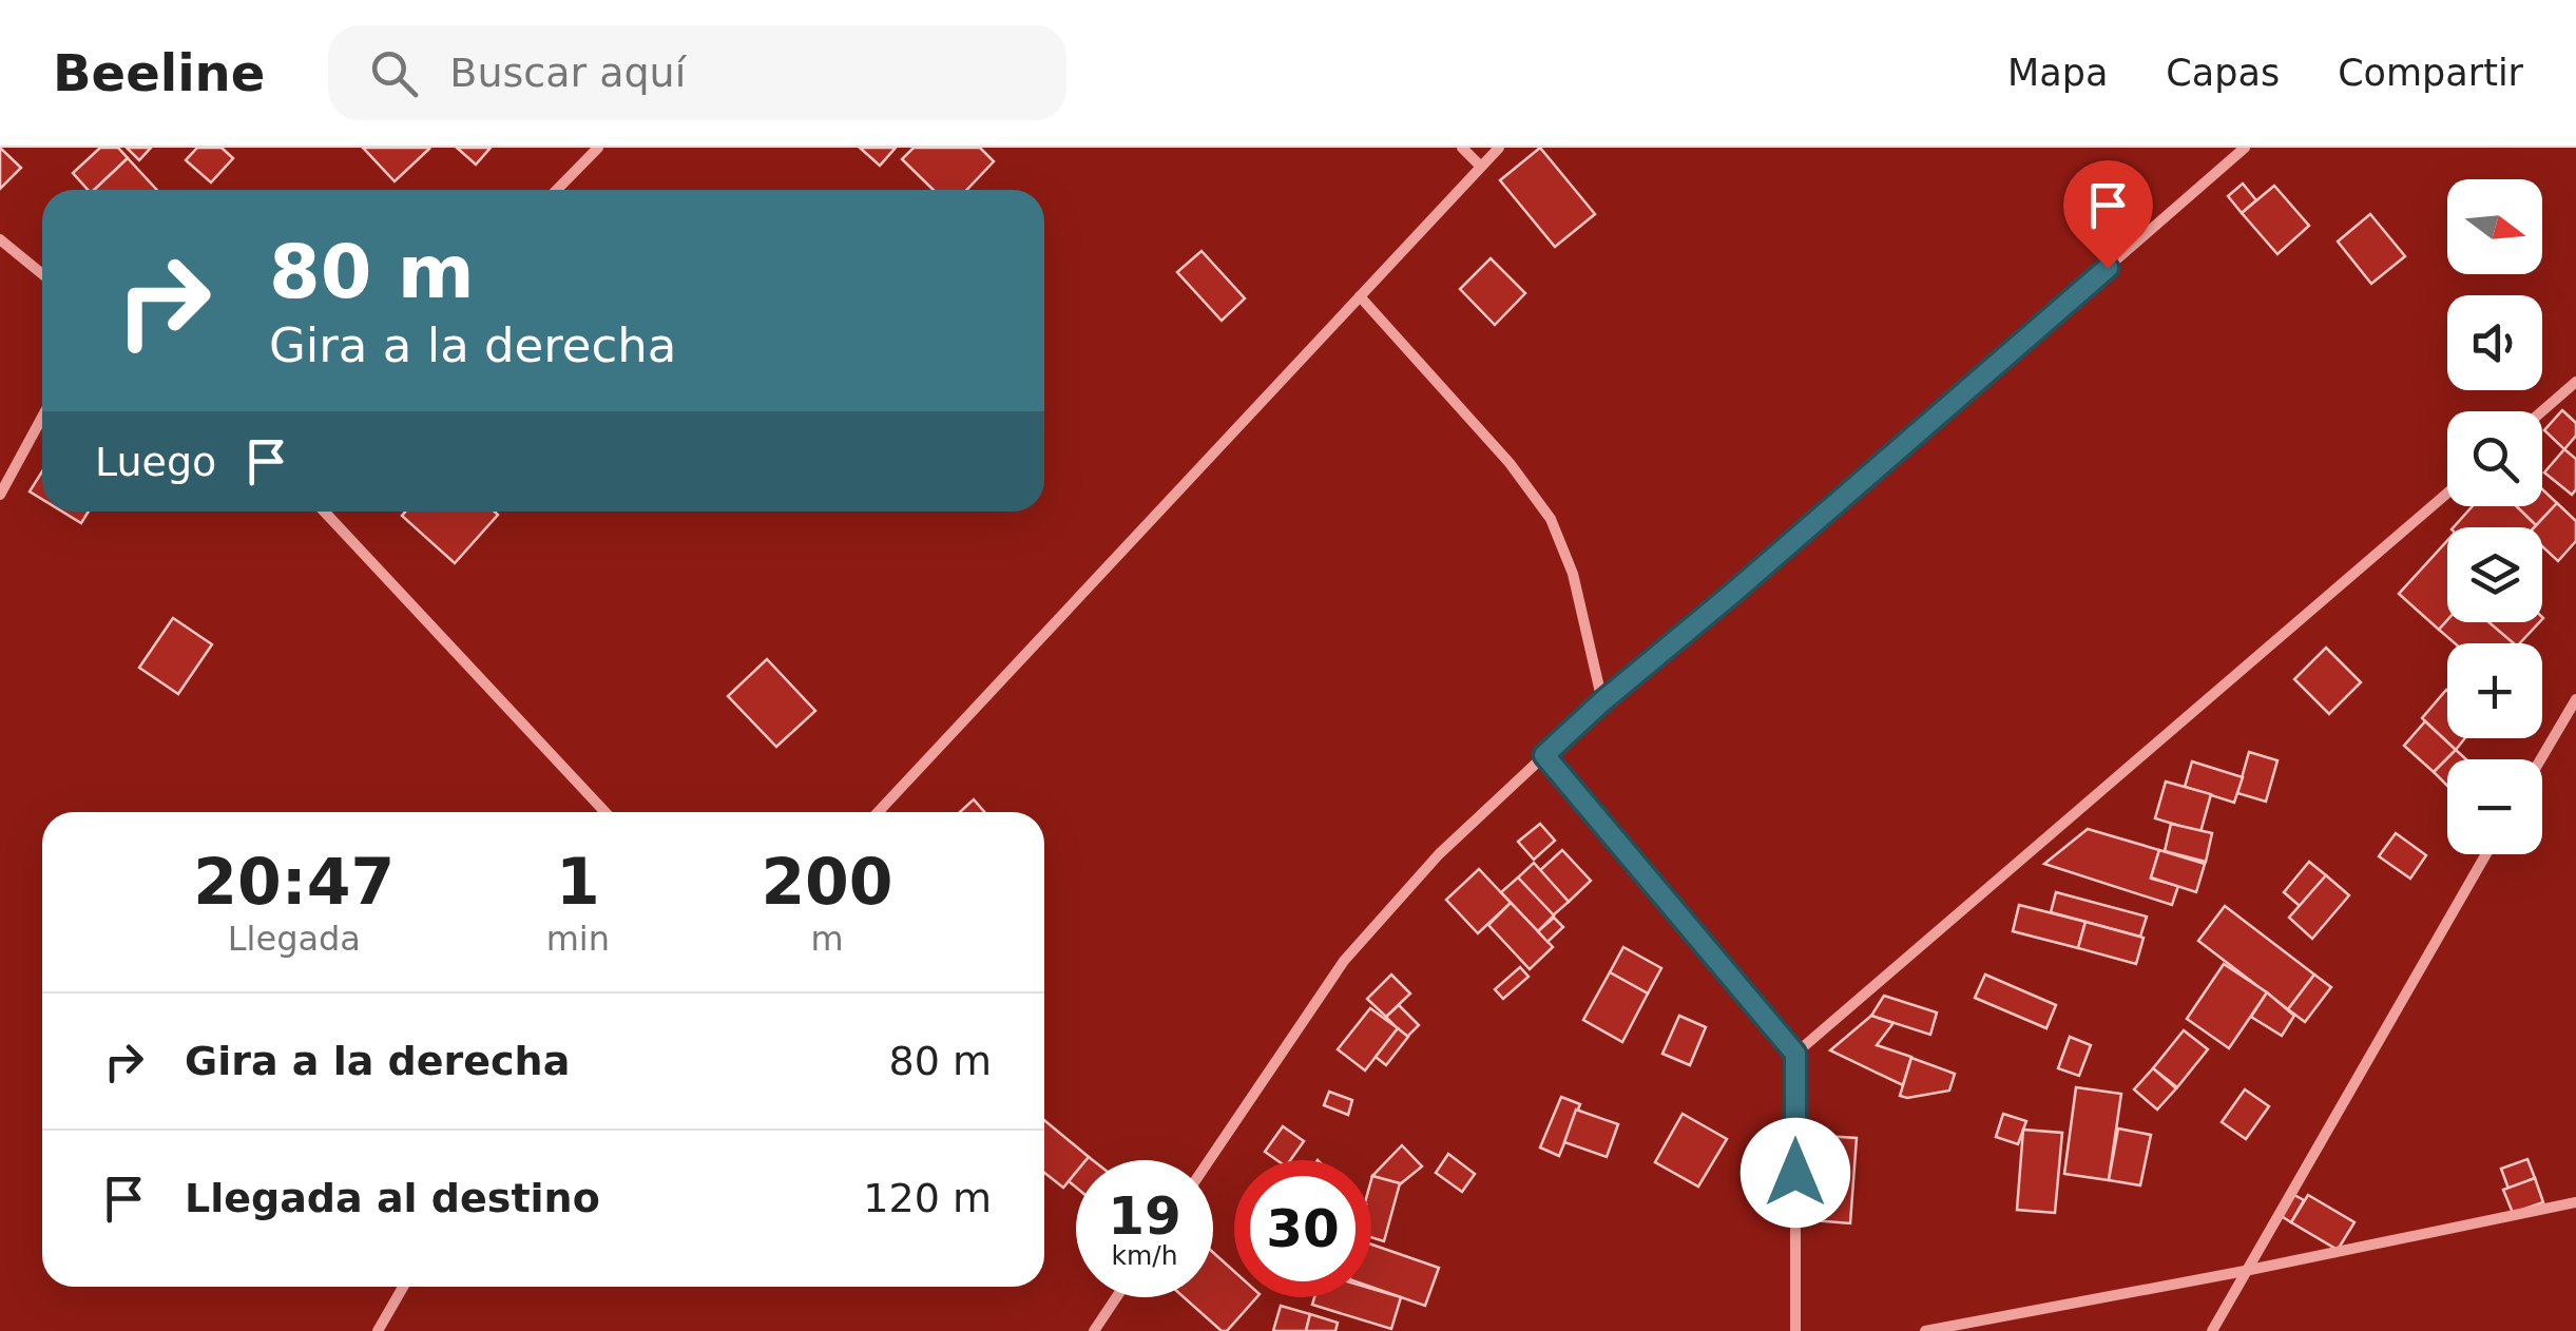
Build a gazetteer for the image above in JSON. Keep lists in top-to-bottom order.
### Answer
{
  "north": "right",
  "page": {
    "header": "Beeline",
    "search": "Buscar aquí",
    "nav": ["Mapa", "Capas", "Compartir"],
    "map_buttons": ["+", "−"],
    "turn": ["80 m", "Gira a la derecha"],
    "then": "Luego",
    "eta": [
      "20:47",
      "Llegada",
      "1",
      "min",
      "200",
      "m"
    ],
    "list": [
      {
        "name": "Gira a la derecha",
        "value": "80 m"
      },
      {
        "name": "Llegada al destino",
        "value": "120 m"
      }
    ],
    "speed": "19 km/h",
    "limit": "30"
  }
}
